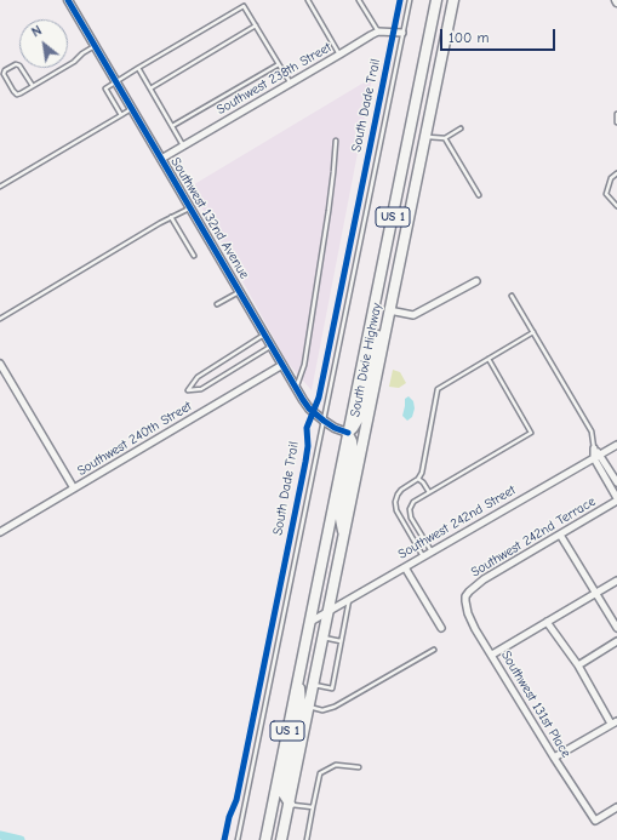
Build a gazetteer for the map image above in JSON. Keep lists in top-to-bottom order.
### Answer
{
  "streets": {
    "highway": ["US 1", "South Dixie Highway"],
    "street": [
      "Southwest 238th Street",
      "Southwest 132nd Avenue",
      "Southwest 240th Street",
      "Southwest 242nd Street",
      "Southwest 242nd Terrace",
      "Southwest 131st Place"
    ],
    "cycle path": ["South Dade Trail"]
  },
  "crossings": [
    ["Southwest 238th Street", "Southwest 132nd Avenue"],
    ["Southwest 132nd Avenue", "South Dixie Highway"],
    ["Southwest 132nd Avenue", "Southwest 240th Street"],
    ["South Dixie Highway", "Southwest 242nd Street"],
    ["Southwest 242nd Terrace", "Southwest 131st Place"]
  ],
  "scale_bar": "100 m",
  "north": "top left"
}
